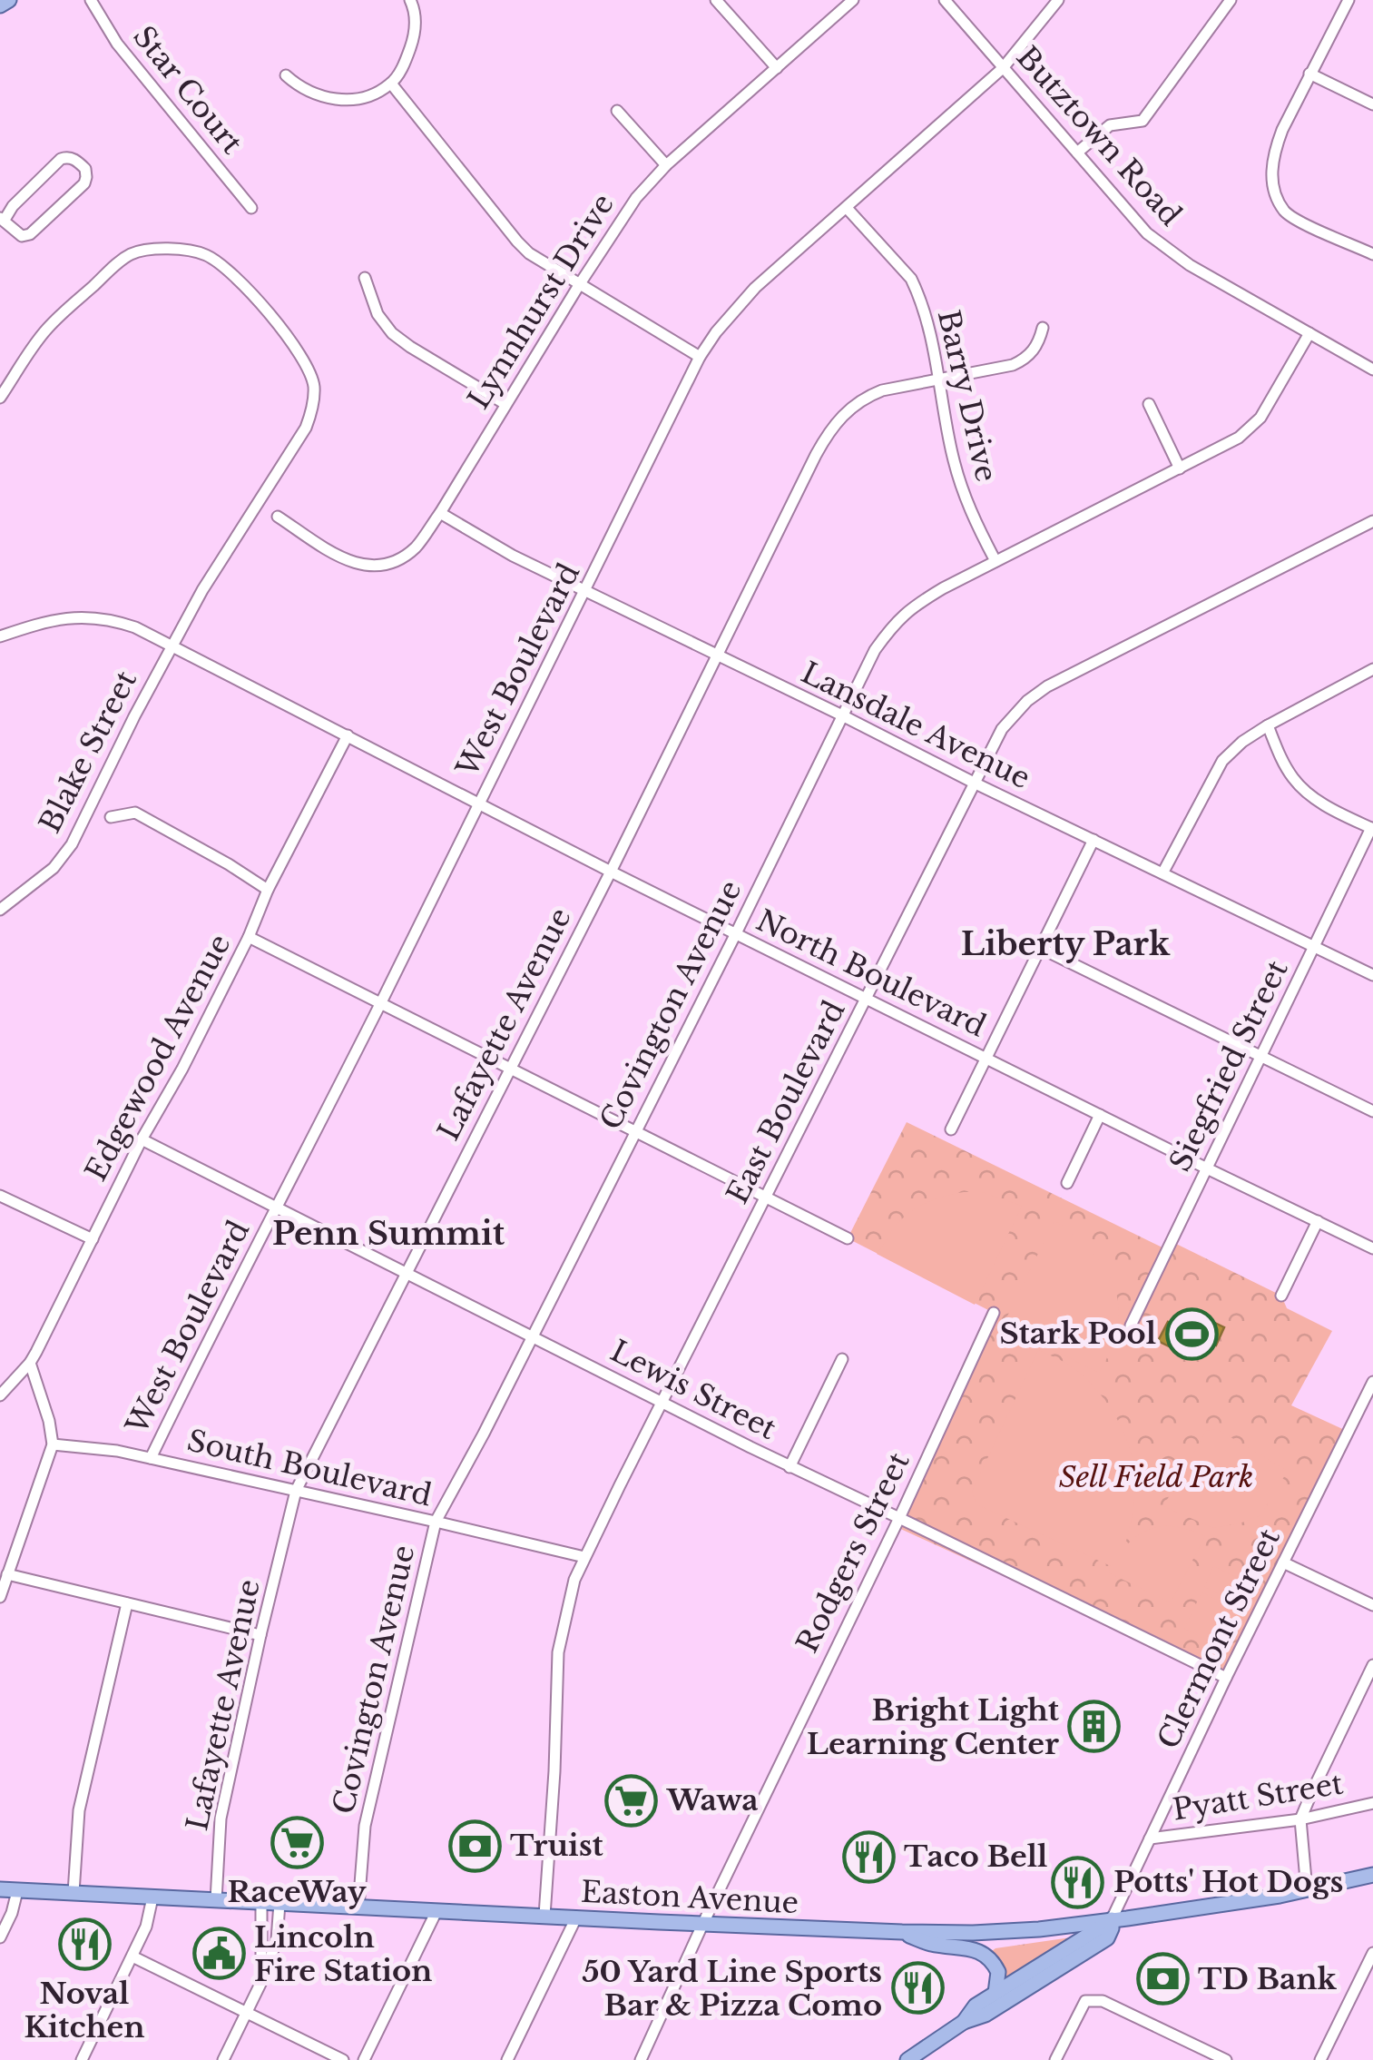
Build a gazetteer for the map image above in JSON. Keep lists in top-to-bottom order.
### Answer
{
  "streets": {
    "main road": ["Easton Avenue"],
    "street": [
      "Star Court",
      "Butztown Road",
      "Lynnhurst Drive",
      "Barry Drive",
      "West Boulevard",
      "Lansdale Avenue",
      "Blake Street",
      "North Boulevard",
      "Covington Avenue",
      "Lafayette Avenue",
      "Edgewood Avenue",
      "Siegfried Street",
      "East Boulevard",
      "Lewis Street",
      "South Boulevard",
      "Rodgers Street",
      "Clermont Street",
      "Pyatt Street"
    ]
  },
  "crossings": [
    ["Butztown Road", "West Boulevard"],
    ["Butztown Road", "Covington Avenue"],
    ["Lynnhurst Drive", "Lansdale Avenue"],
    ["Barry Drive", "West Boulevard"],
    ["Barry Drive", "Covington Avenue"],
    ["Barry Drive", "Lafayette Avenue"],
    ["West Boulevard", "Lansdale Avenue"],
    ["West Boulevard", "North Boulevard"],
    ["West Boulevard", "Lewis Street"],
    ["West Boulevard", "South Boulevard"],
    ["Lansdale Avenue", "Covington Avenue"],
    ["Lansdale Avenue", "Lafayette Avenue"],
    ["Lansdale Avenue", "Siegfried Street"],
    ["Lansdale Avenue", "East Boulevard"],
    ["Blake Street", "North Boulevard"],
    ["North Boulevard", "Covington Avenue"],
    ["North Boulevard", "Lafayette Avenue"],
    ["North Boulevard", "Edgewood Avenue"],
    ["North Boulevard", "Siegfried Street"],
    ["North Boulevard", "East Boulevard"],
    ["Covington Avenue", "Lewis Street"],
    ["Covington Avenue", "South Boulevard"],
    ["Covington Avenue", "Easton Avenue"],
    ["Lafayette Avenue", "Lewis Street"],
    ["Lafayette Avenue", "South Boulevard"],
    ["Lafayette Avenue", "Easton Avenue"],
    ["Edgewood Avenue", "Lewis Street"],
    ["East Boulevard", "Lewis Street"],
    ["East Boulevard", "South Boulevard"],
    ["East Boulevard", "Easton Avenue"],
    ["Lewis Street", "Rodgers Street"],
    ["Lewis Street", "Clermont Street"],
    ["Rodgers Street", "Easton Avenue"],
    ["Clermont Street", "Pyatt Street"],
    ["Clermont Street", "Easton Avenue"]
  ],
  "districts": ["Liberty Park", "Penn Summit"],
  "parks": ["Sell Field Park"],
  "places": {
    "sports": ["Stark Pool"],
    "building": ["Bright Light Learning Center"],
    "supermarket": ["Wawa", "RaceWay"],
    "bank": ["Truist", "TD Bank"],
    "restaurant": [
      "Taco Bell",
      "Potts' Hot Dogs",
      "Noval Kitchen",
      "50 Yard Line Sports Bar & Pizza Como"
    ],
    "public building": ["Lincoln Fire Station"]
  }
}
